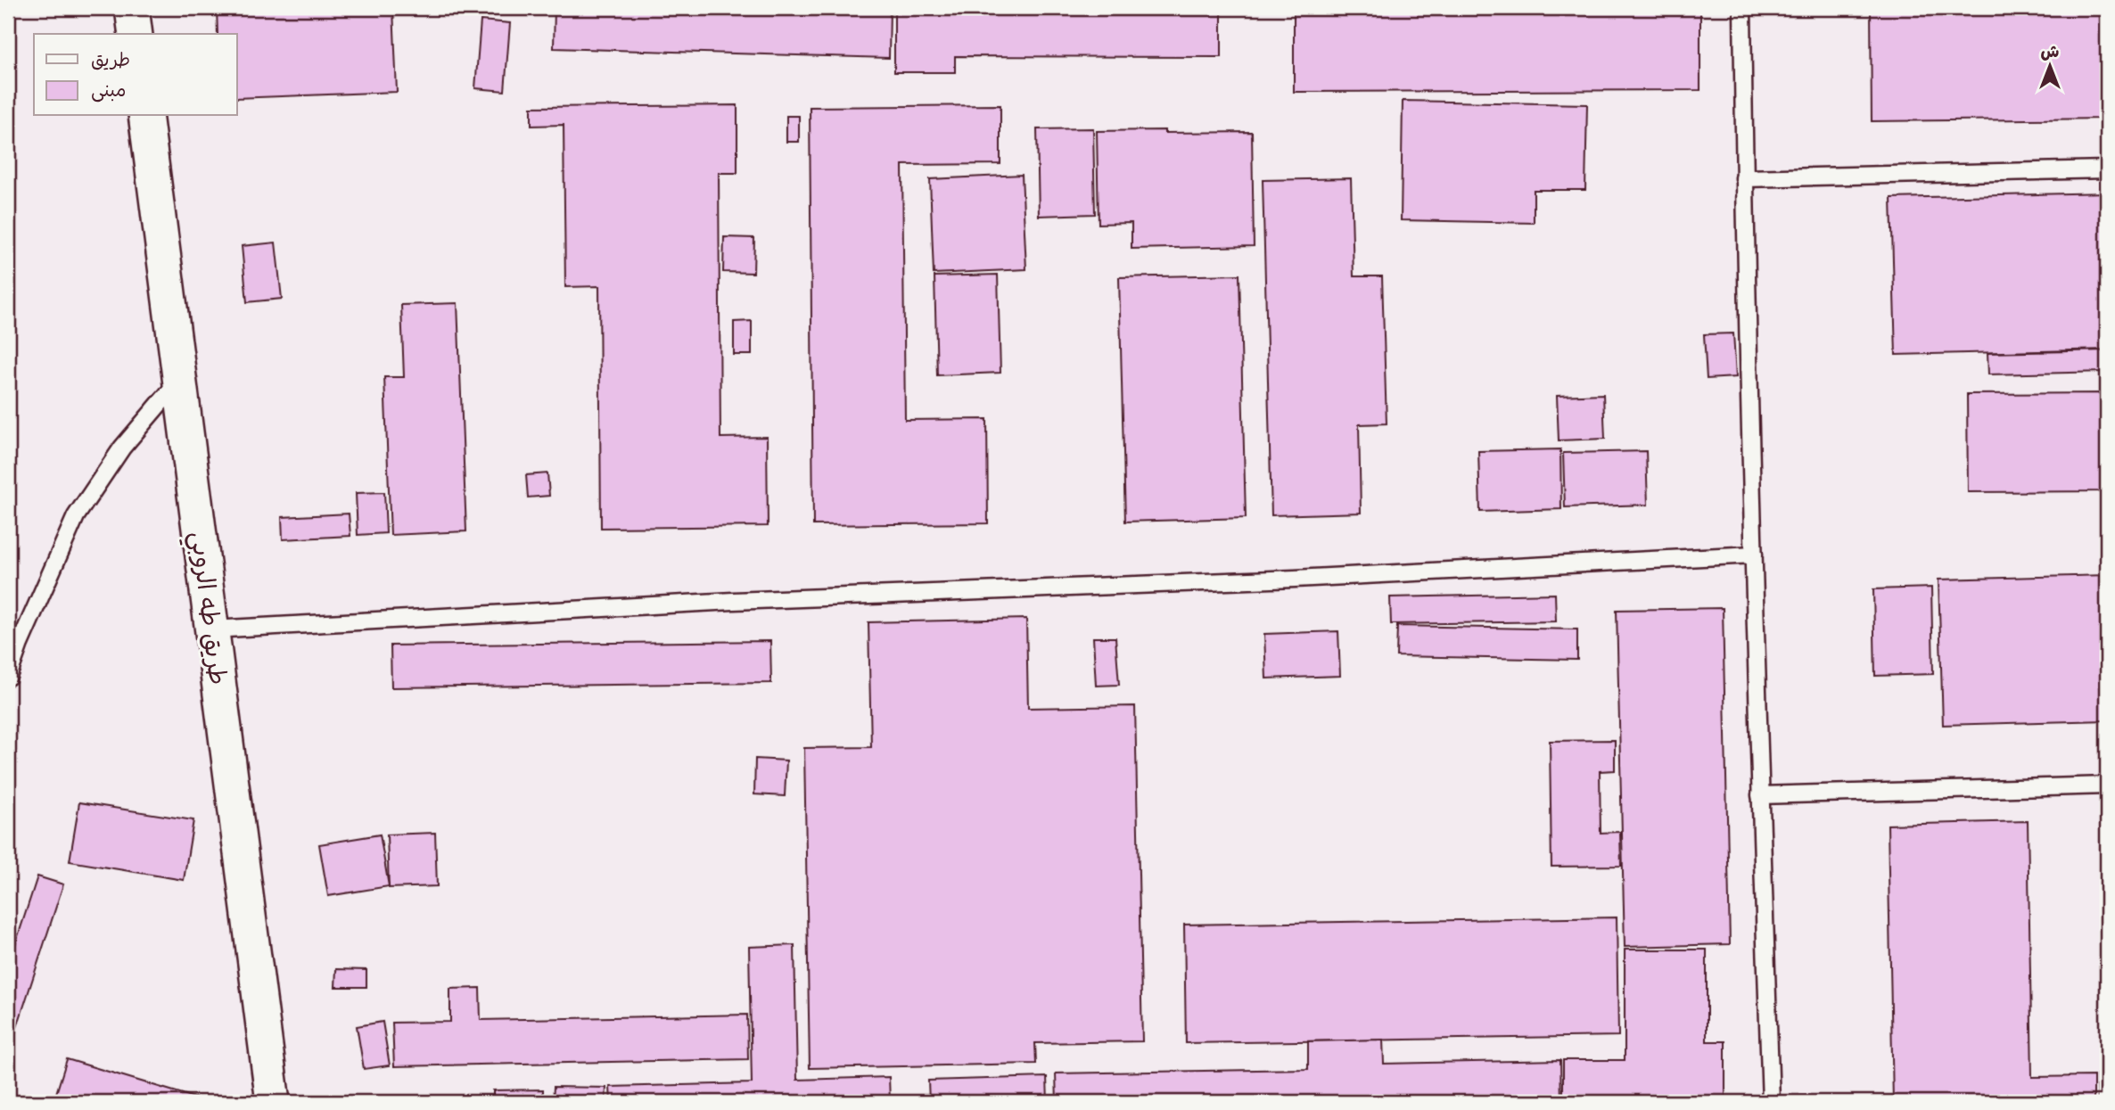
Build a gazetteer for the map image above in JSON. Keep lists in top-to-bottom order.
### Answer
{
  "streets": {
    "street": ["طريق طه الروبي"]
  },
  "legend": ["طريق", "مبنى"],
  "north": "top"
}
